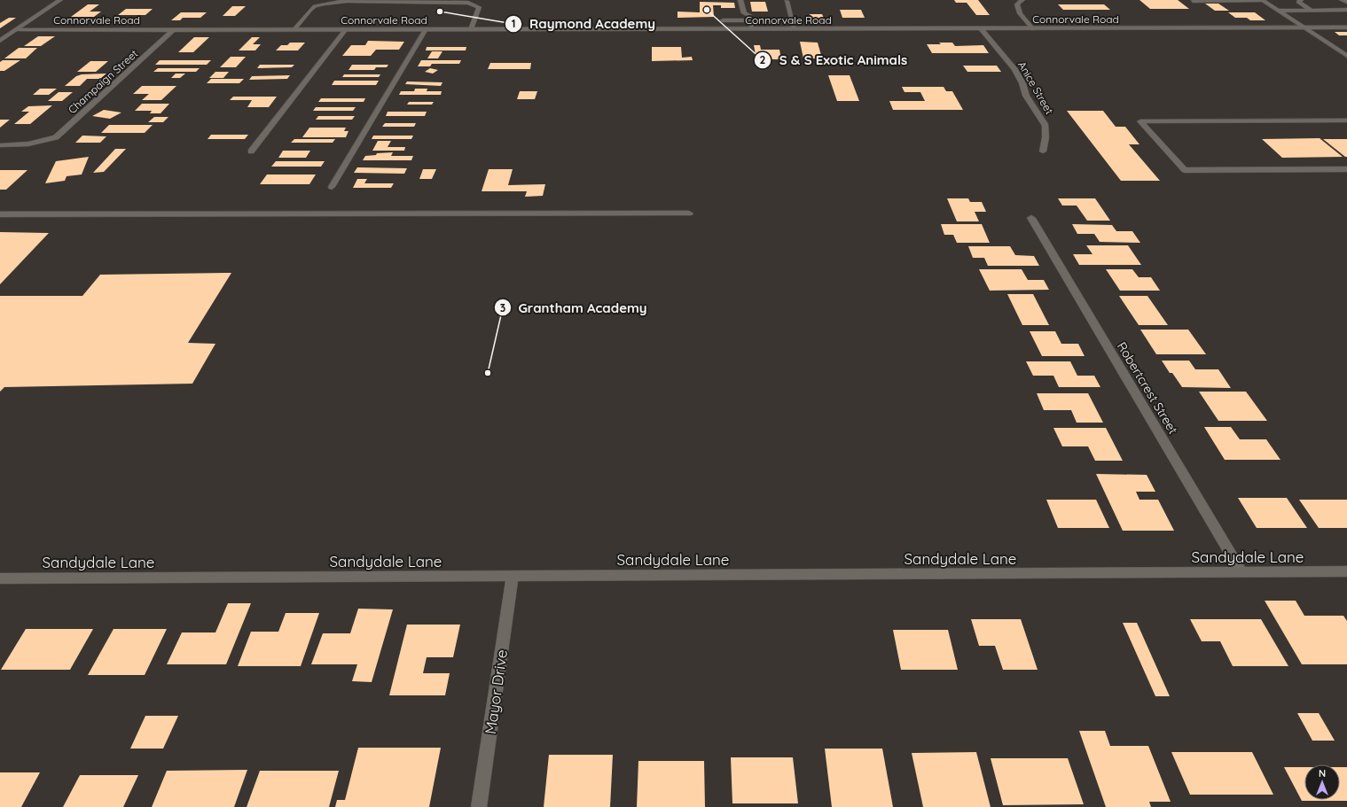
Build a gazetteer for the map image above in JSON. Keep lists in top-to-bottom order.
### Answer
{
  "streets": {
    "street": [
      "Connorvale Road",
      "Champaign Street",
      "Anice Street",
      "Robertcrest Street",
      "Sandydale Lane",
      "Mayor Drive"
    ]
  },
  "crossings": [
    ["Connorvale Road", "Champaign Street"],
    ["Connorvale Road", "Anice Street"],
    ["Robertcrest Street", "Sandydale Lane"],
    ["Sandydale Lane", "Mayor Drive"]
  ],
  "places": ["S & S Exotic Animals", "Raymond Academy", "Grantham Academy"],
  "north": "top"
}
